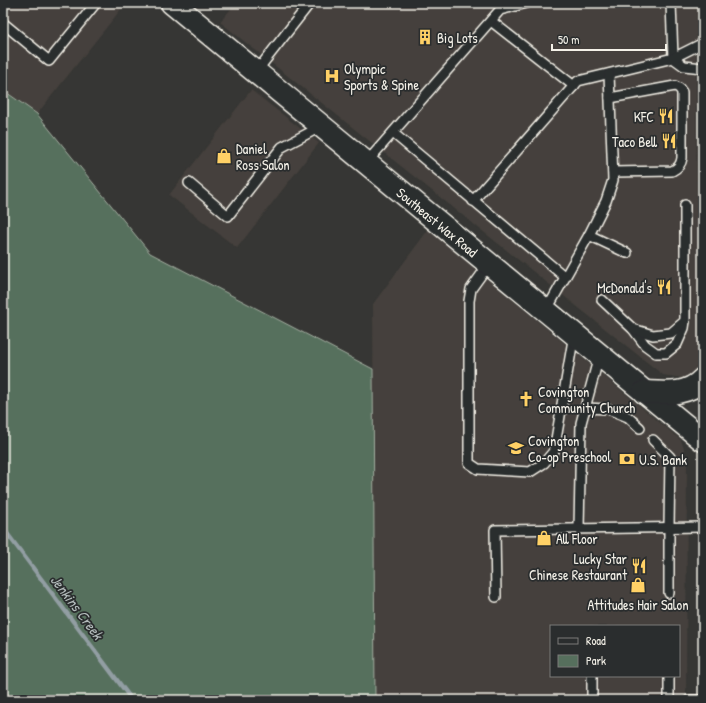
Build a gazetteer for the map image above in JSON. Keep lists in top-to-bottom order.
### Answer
{
  "streets": {
    "street": ["Southeast Wax Road"]
  },
  "water": ["Jenkins Creek"],
  "places": {
    "building": ["Big Lots"],
    "hospital": ["Olympic Sports & Spine"],
    "restaurant": [
      "KFC",
      "Taco Bell",
      "McDonald's",
      "Lucky Star Chinese Restaurant"
    ],
    "shop": ["Daniel Ross Salon", "All Floor", "Attitudes Hair Salon"],
    "church": ["Covington Community Church"],
    "school or university": ["Covington Co-op Preschool"],
    "bank": ["U.S. Bank"]
  },
  "legend": ["Road", "Park"],
  "scale_bar": "50 m"
}
